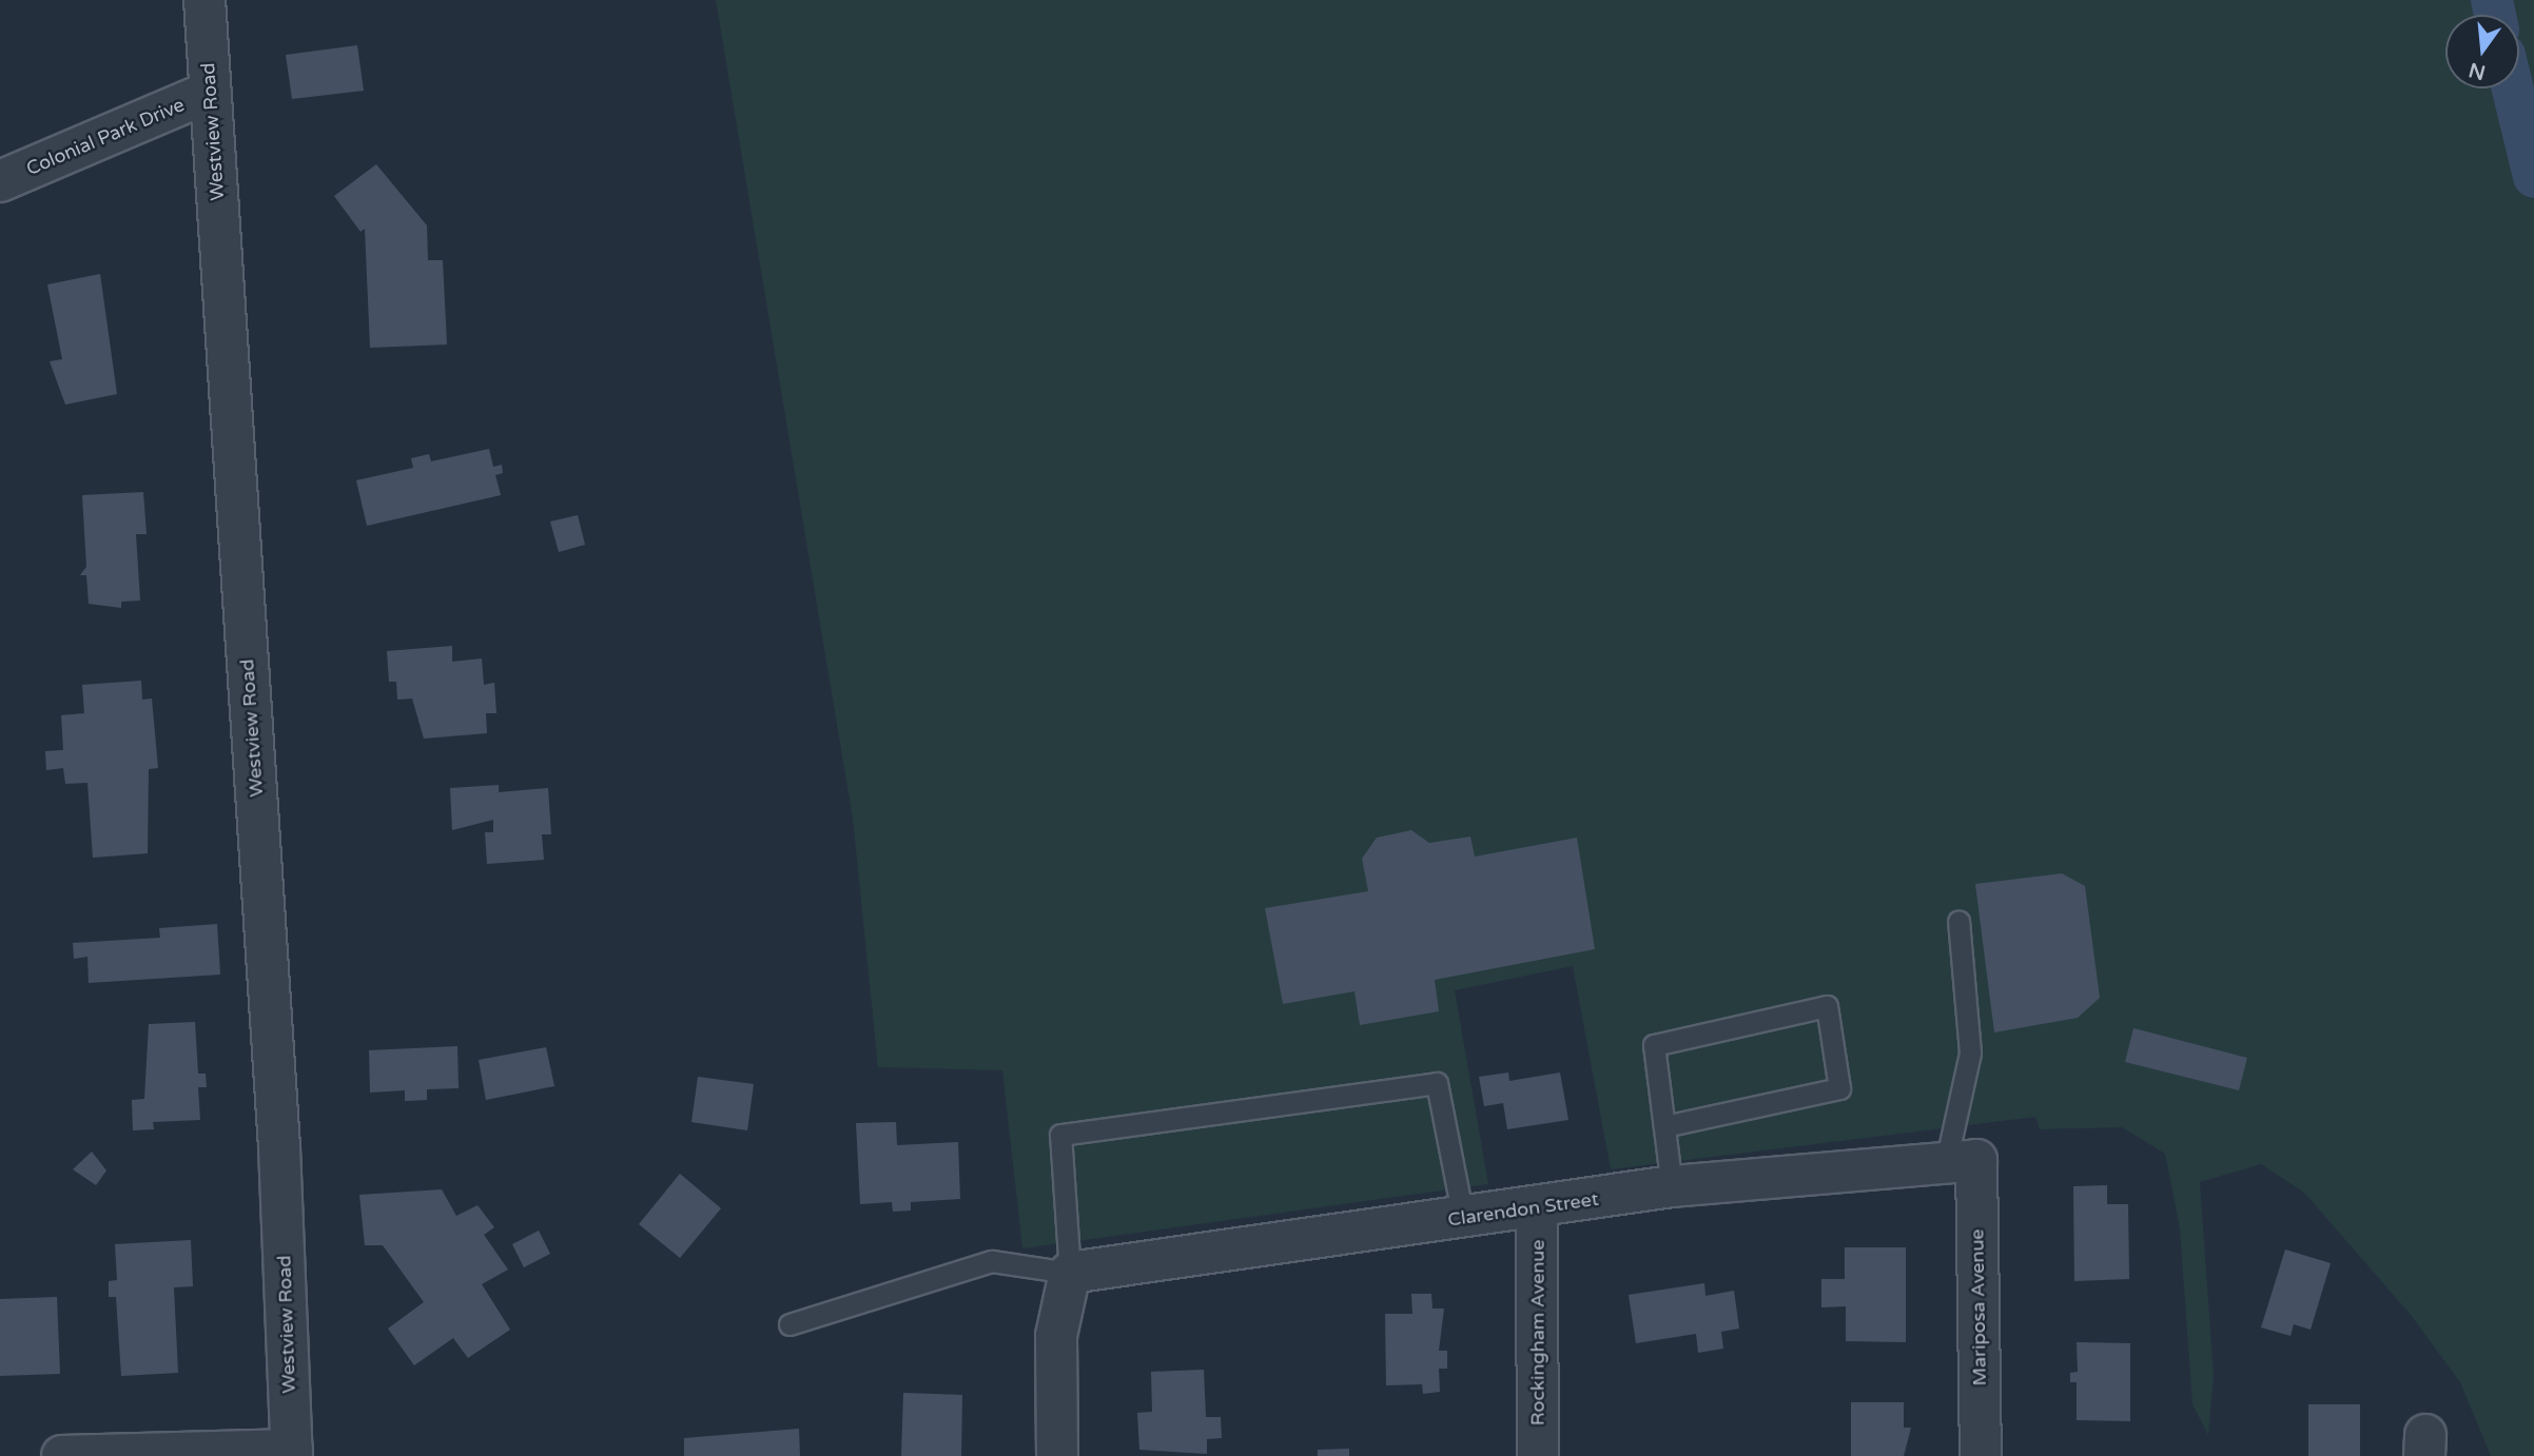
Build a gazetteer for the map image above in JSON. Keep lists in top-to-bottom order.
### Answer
{
  "streets": {
    "street": [
      "Westview Road",
      "Colonial Park Drive",
      "Clarendon Street",
      "Mariposa Avenue",
      "Rockingham Avenue"
    ]
  },
  "crossings": [
    ["Westview Road", "Colonial Park Drive"],
    ["Clarendon Street", "Mariposa Avenue"],
    ["Clarendon Street", "Rockingham Avenue"]
  ],
  "north": "bottom"
}
